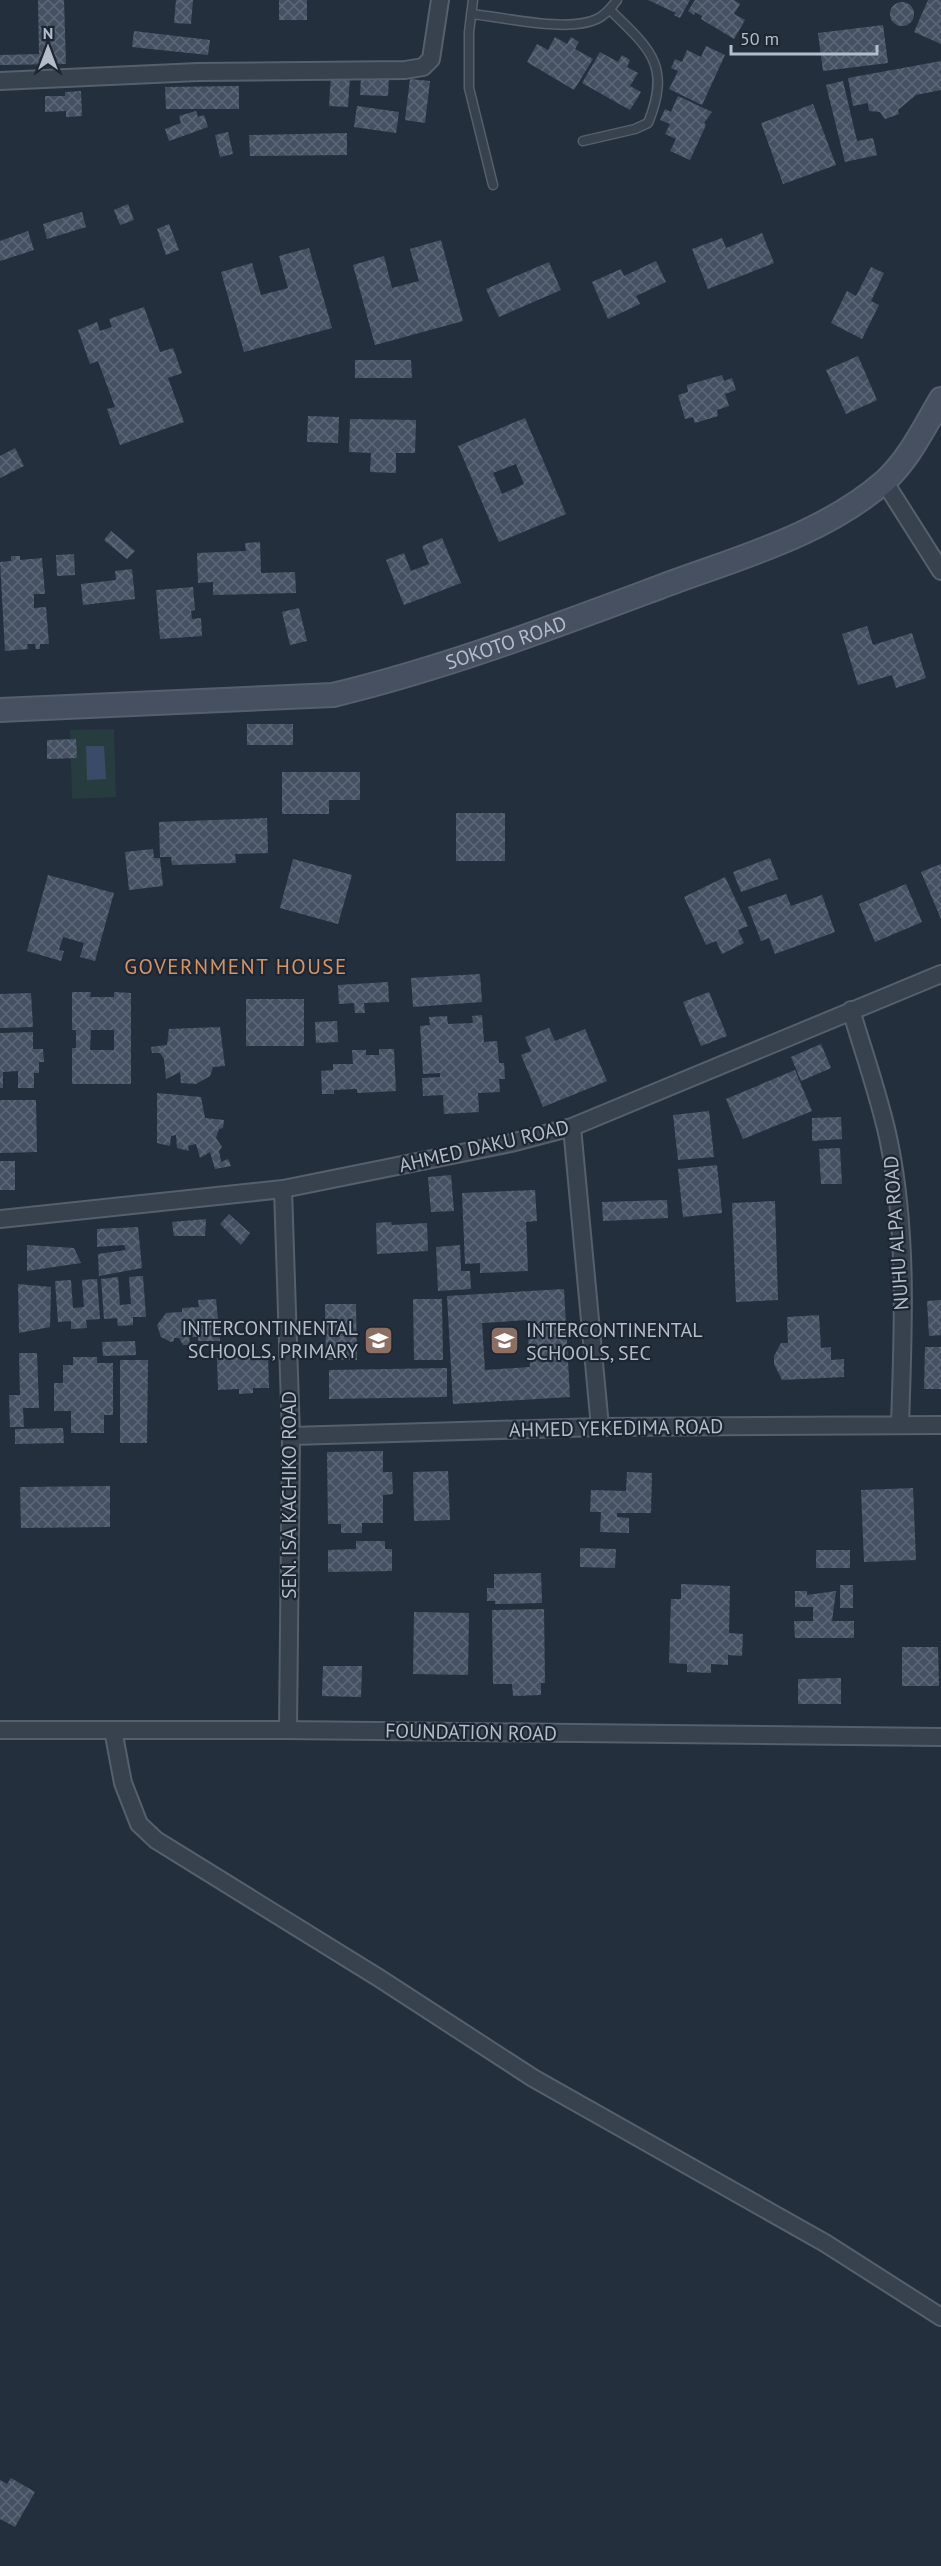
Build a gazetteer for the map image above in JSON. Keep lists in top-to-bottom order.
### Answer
{
  "streets": {
    "street": [
      "SOKOTO ROAD",
      "AHMED DAKU ROAD",
      "NUHU ALPA ROAD",
      "AHMED YEKEDIMA ROAD",
      "SEN. ISA KACHIKO ROAD",
      "FOUNDATION ROAD"
    ]
  },
  "crossings": [
    ["AHMED DAKU ROAD", "NUHU ALPA ROAD"],
    ["AHMED DAKU ROAD", "SEN. ISA KACHIKO ROAD"],
    ["NUHU ALPA ROAD", "AHMED YEKEDIMA ROAD"],
    ["AHMED YEKEDIMA ROAD", "SEN. ISA KACHIKO ROAD"],
    ["SEN. ISA KACHIKO ROAD", "FOUNDATION ROAD"]
  ],
  "districts": ["GOVERNMENT HOUSE"],
  "places": {
    "school or university": ["INTERCONTINENTAL SCHOOLS, PRIMARY", "INTERCONTINENTAL SCHOOLS, SEC"]
  },
  "scale_bar": "50 m",
  "north": "top"
}
